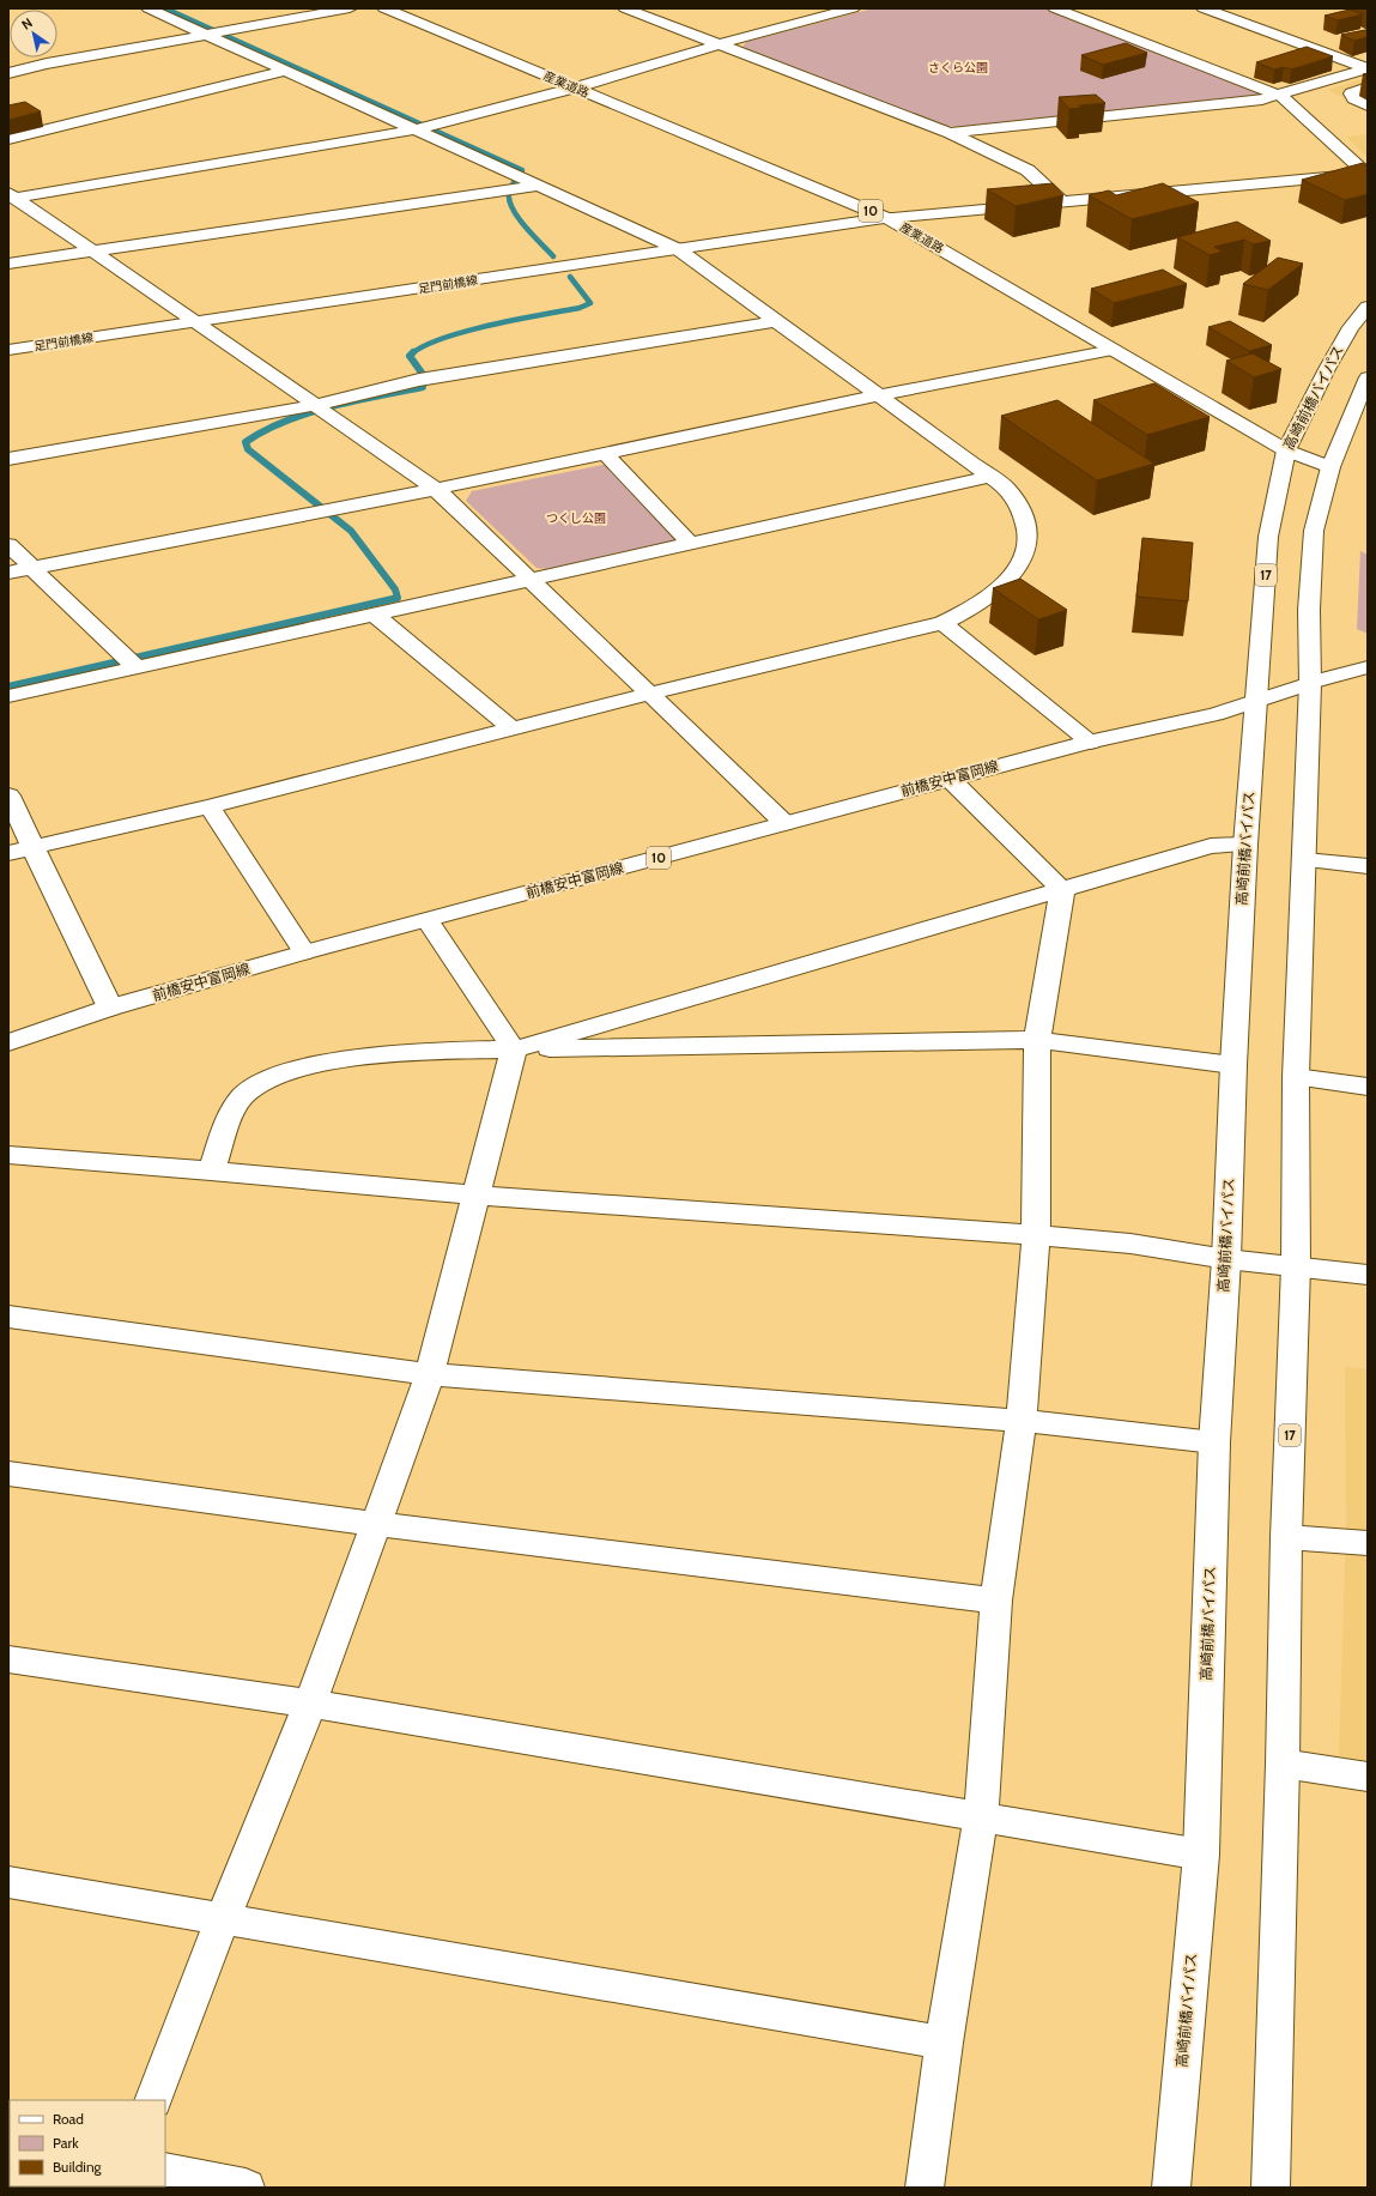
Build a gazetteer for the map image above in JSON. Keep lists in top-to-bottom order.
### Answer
{
  "streets": {
    "main road": [
      "産業道路",
      "10",
      "足門前橋線",
      "高崎前橋バイパス",
      "17",
      "前橋安中富岡線"
    ]
  },
  "crossings": [
    ["産業道路", "足門前橋線"],
    ["産業道路", "高崎前橋バイパス"],
    ["産業道路", "17"],
    ["高崎前橋バイパス", "前橋安中富岡線"],
    ["17", "前橋安中富岡線"]
  ],
  "parks": ["さくら公園", "つくし公園"],
  "legend": ["Road", "Park", "Building"],
  "north": "top left"
}
